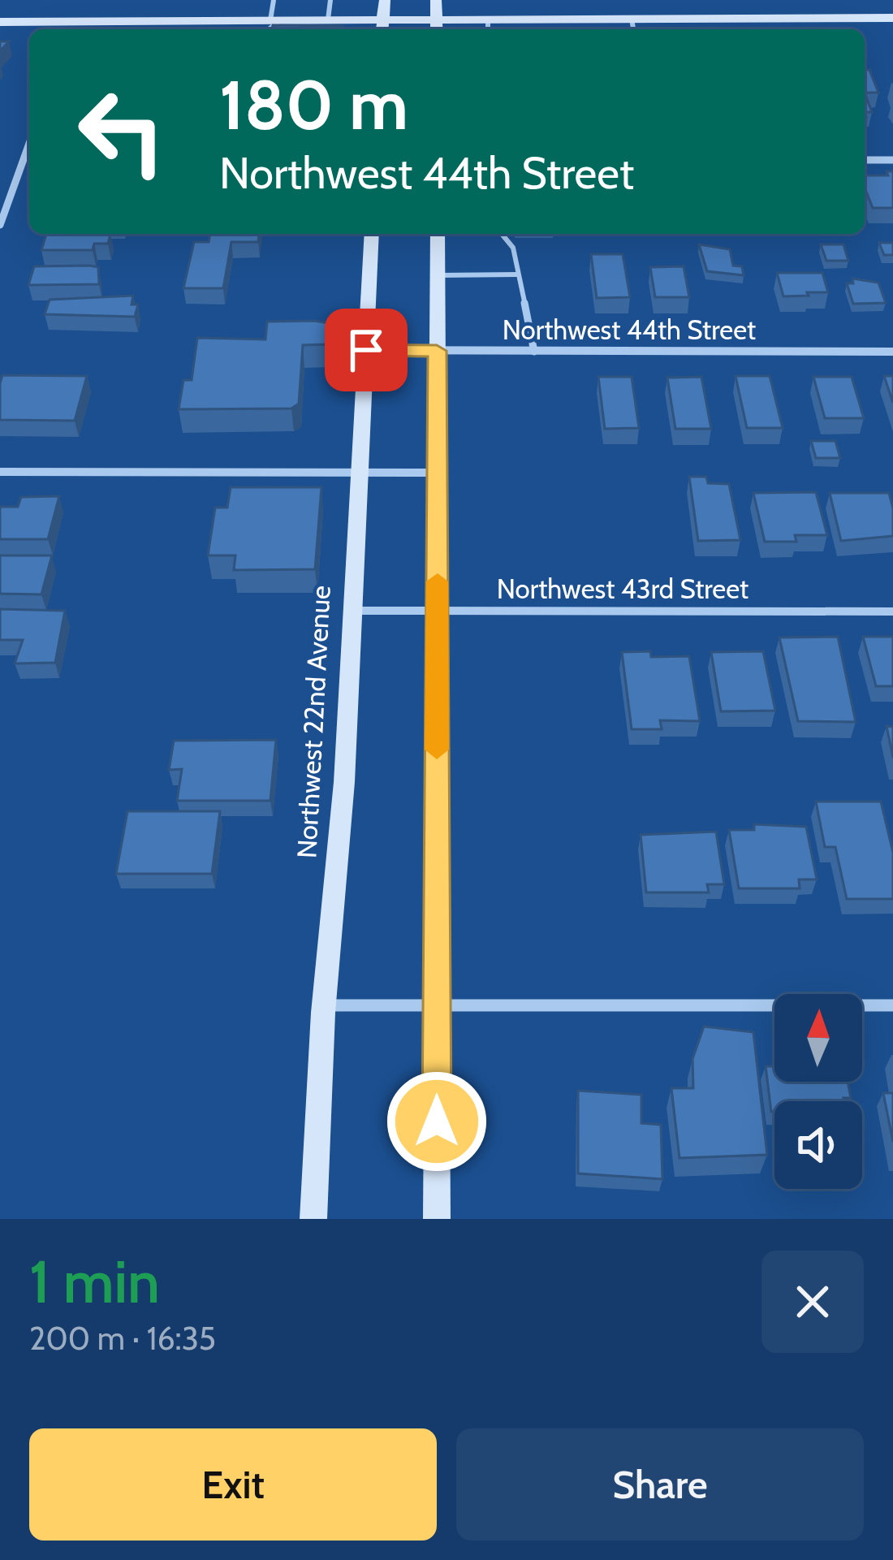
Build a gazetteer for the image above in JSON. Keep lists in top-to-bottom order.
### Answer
{
  "streets": {
    "main road": ["Northwest 22nd Avenue"],
    "street": ["Northwest 44th Street", "Northwest 43rd Street"]
  },
  "crossings": [
    ["Northwest 44th Street", "Northwest 22nd Avenue"],
    ["Northwest 43rd Street", "Northwest 22nd Avenue"]
  ],
  "north": "top",
  "page": {
    "turn": ["180 m", "Northwest 44th Street"],
    "heading": ["1 min", "200 m · 16:35"],
    "buttons": ["Exit", "Share"]
  }
}
